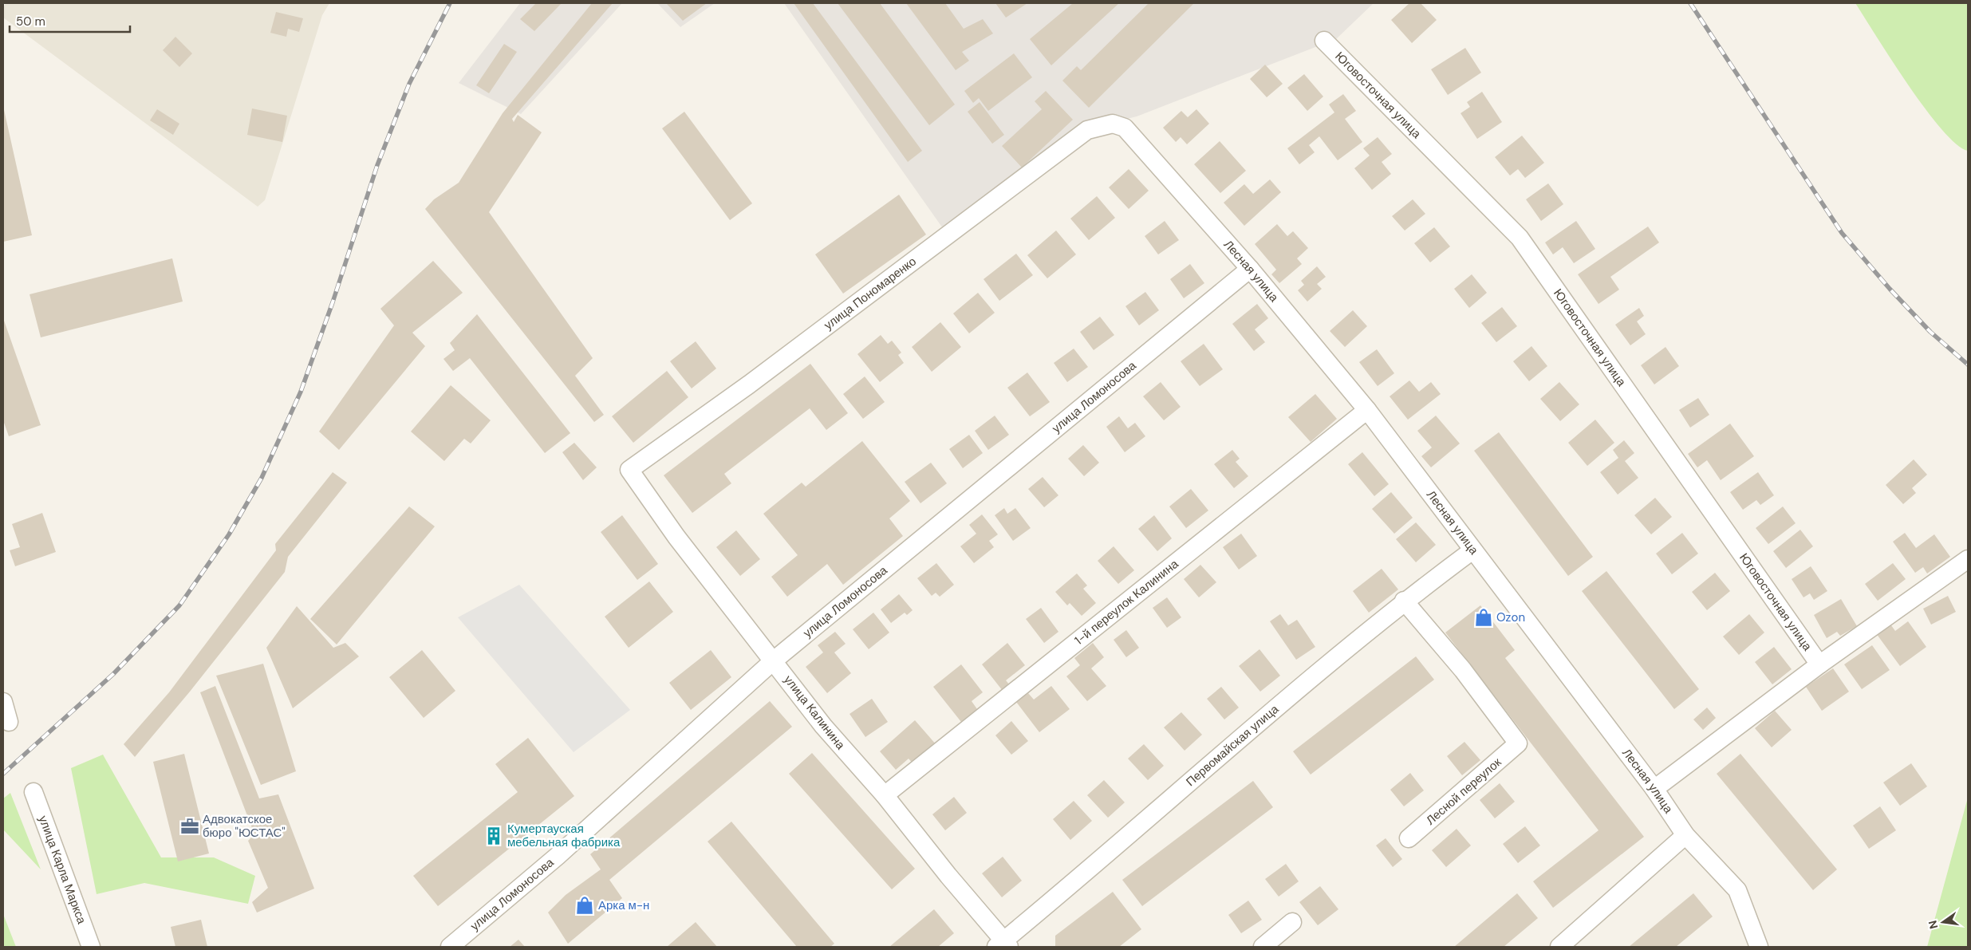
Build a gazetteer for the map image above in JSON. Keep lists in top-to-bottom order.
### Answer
{
  "streets": {
    "street": [
      "Юговосточная улица",
      "Лесная улица",
      "улица Пономаренко",
      "улица Ломоносова",
      "1-й переулок Калинина",
      "улица Калинина",
      "Первомайская улица",
      "Лесной переулок",
      "улица Карла Маркса"
    ]
  },
  "crossings": [
    ["Лесная улица", "улица Пономаренко"],
    ["Лесная улица", "улица Ломоносова"],
    ["Лесная улица", "1-й переулок Калинина"],
    ["Лесная улица", "Первомайская улица"],
    ["улица Пономаренко", "улица Калинина"],
    ["улица Ломоносова", "улица Калинина"],
    ["1-й переулок Калинина", "улица Калинина"],
    ["улица Калинина", "Первомайская улица"],
    ["Первомайская улица", "Лесной переулок"]
  ],
  "places": {
    "shop": ["Ozon", "Арка м-н"],
    "office": ["Адвокатское бюро \"ЮСТАС\""],
    "building": ["Кумертауская мебельная фабрика"]
  },
  "scale_bar": "50 m",
  "north": "left"
}
